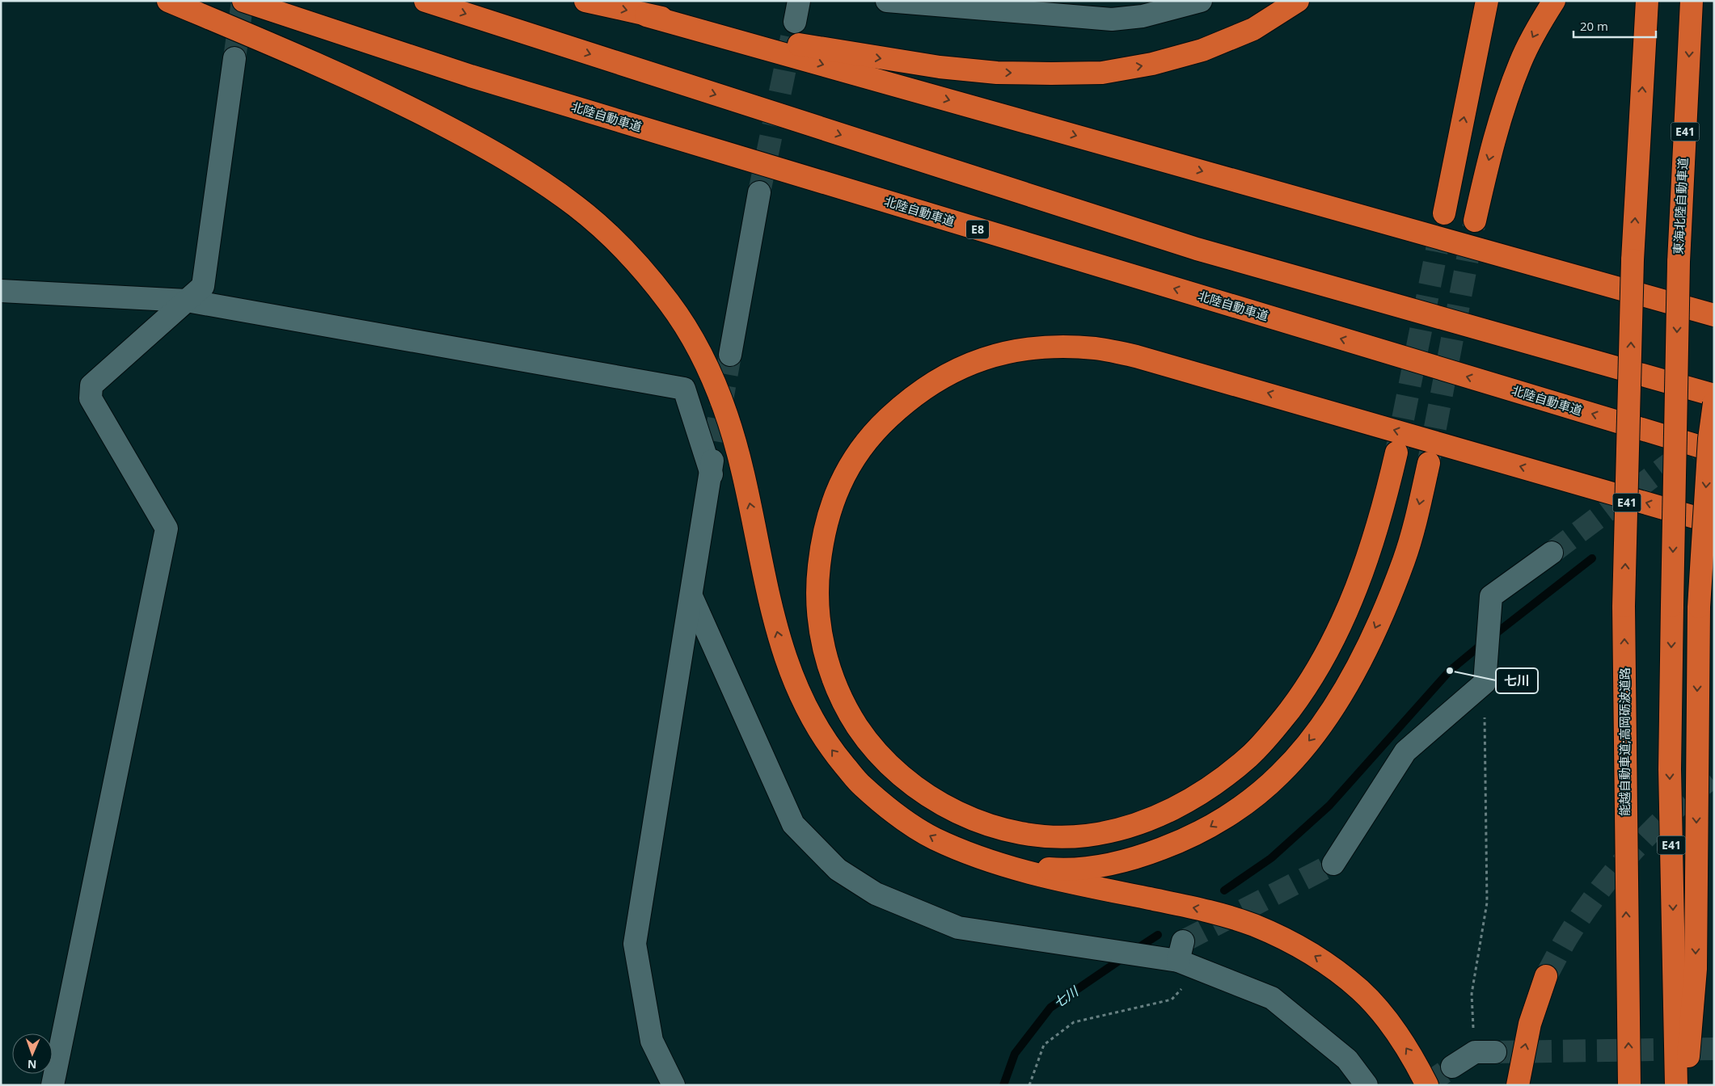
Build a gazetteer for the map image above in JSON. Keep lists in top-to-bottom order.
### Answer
{
  "streets": {
    "highway": [
      "北陸自動車道",
      "E41",
      "東海北陸自動車道",
      "E8",
      "能越自動車道;高岡砺波道路"
    ]
  },
  "water": ["七川"],
  "places": ["七川"],
  "scale_bar": "20 m",
  "north": "bottom"
}
